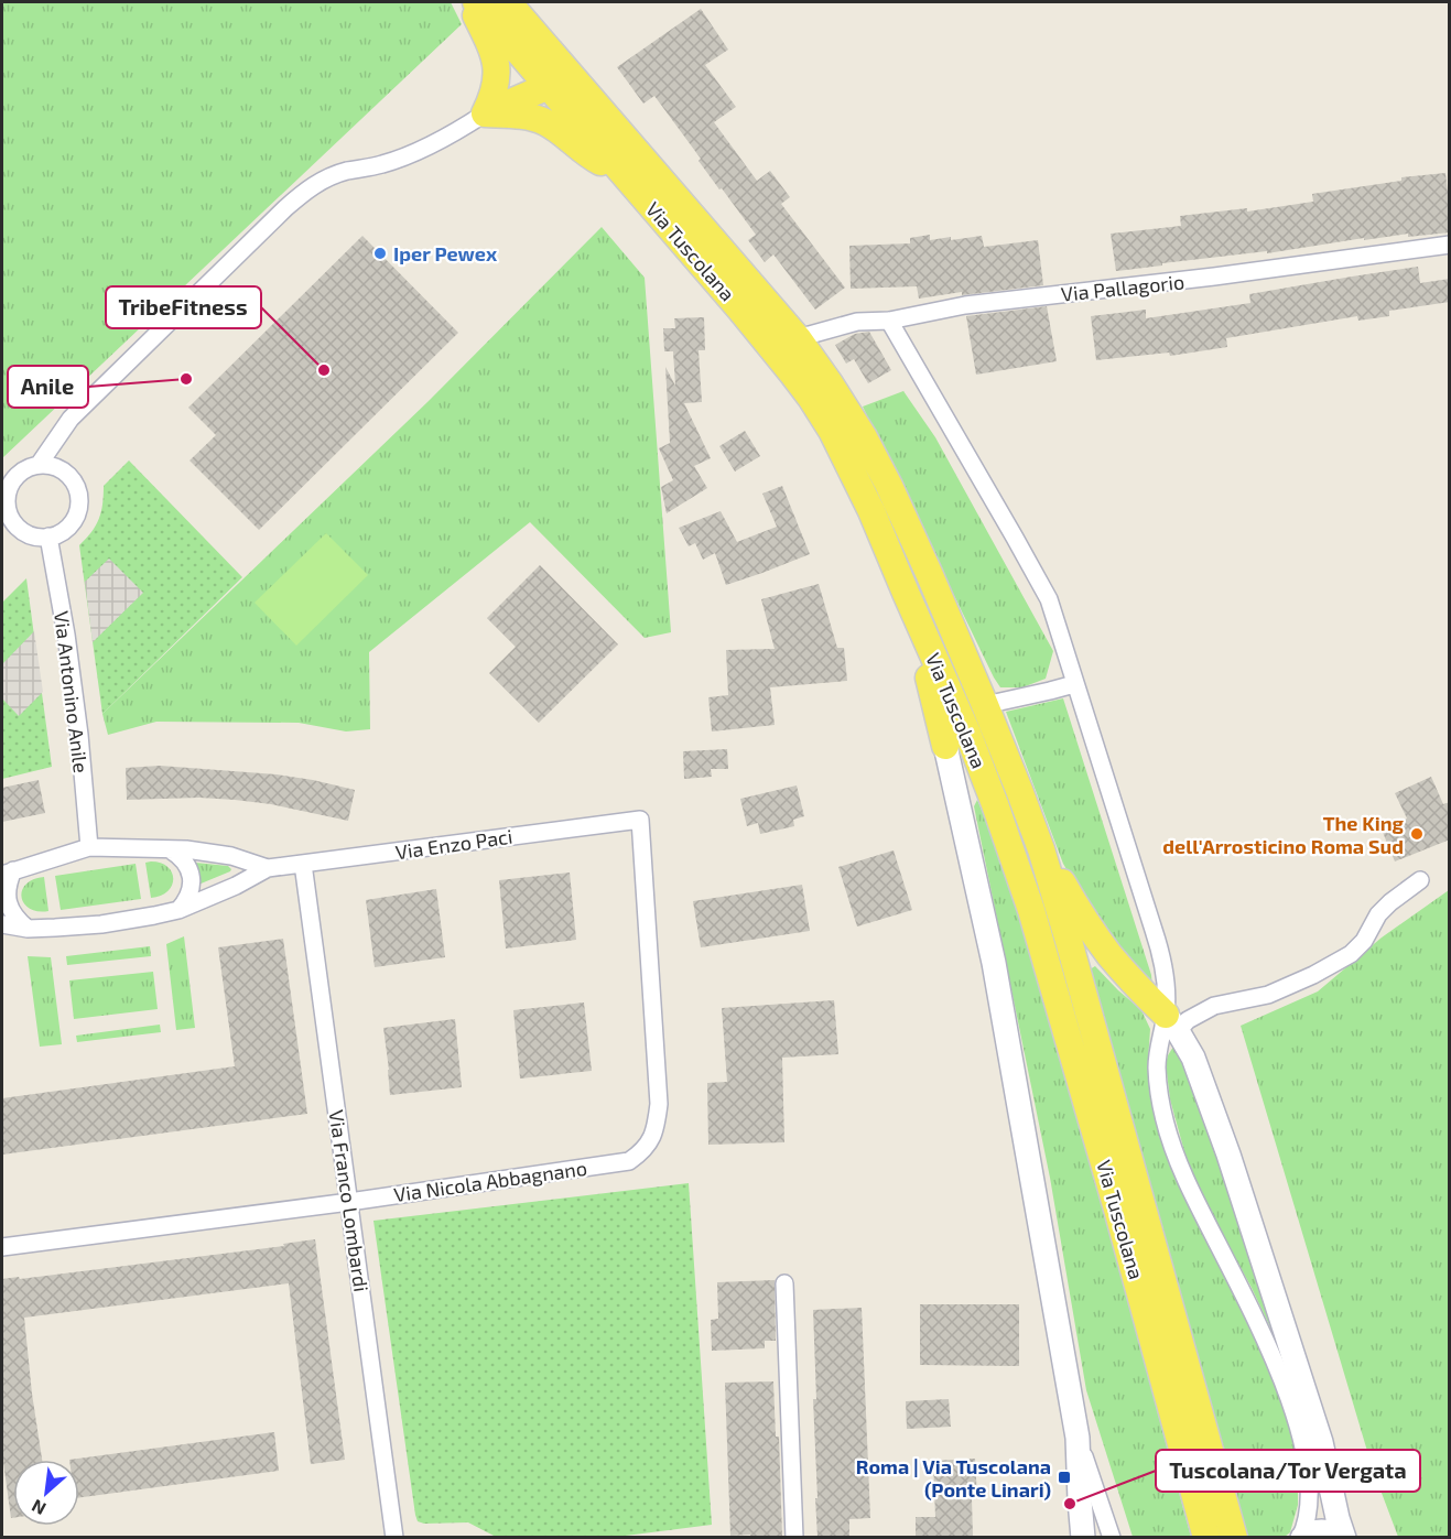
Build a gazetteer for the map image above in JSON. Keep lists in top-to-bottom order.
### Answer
{
  "streets": {
    "main road": ["Via Tuscolana"],
    "street": [
      "Via Pallagorio",
      "Via Antonino Anile",
      "Via Enzo Paci",
      "Via Nicola Abbagnano",
      "Via Franco Lombardi"
    ]
  },
  "crossings": [
    ["Via Tuscolana", "Via Pallagorio"],
    ["Via Antonino Anile", "Via Enzo Paci"],
    ["Via Enzo Paci", "Via Nicola Abbagnano"],
    ["Via Enzo Paci", "Via Franco Lombardi"],
    ["Via Nicola Abbagnano", "Via Franco Lombardi"]
  ],
  "places": {
    "other": [
      "Iper Pewex",
      "TribeFitness",
      "Anile",
      "The King dell'Arrosticino Roma Sud",
      "Tuscolana/Tor Vergata"
    ],
    "transit": ["Roma | Via Tuscolana (Ponte Linari)"]
  },
  "north": "bottom left"
}
